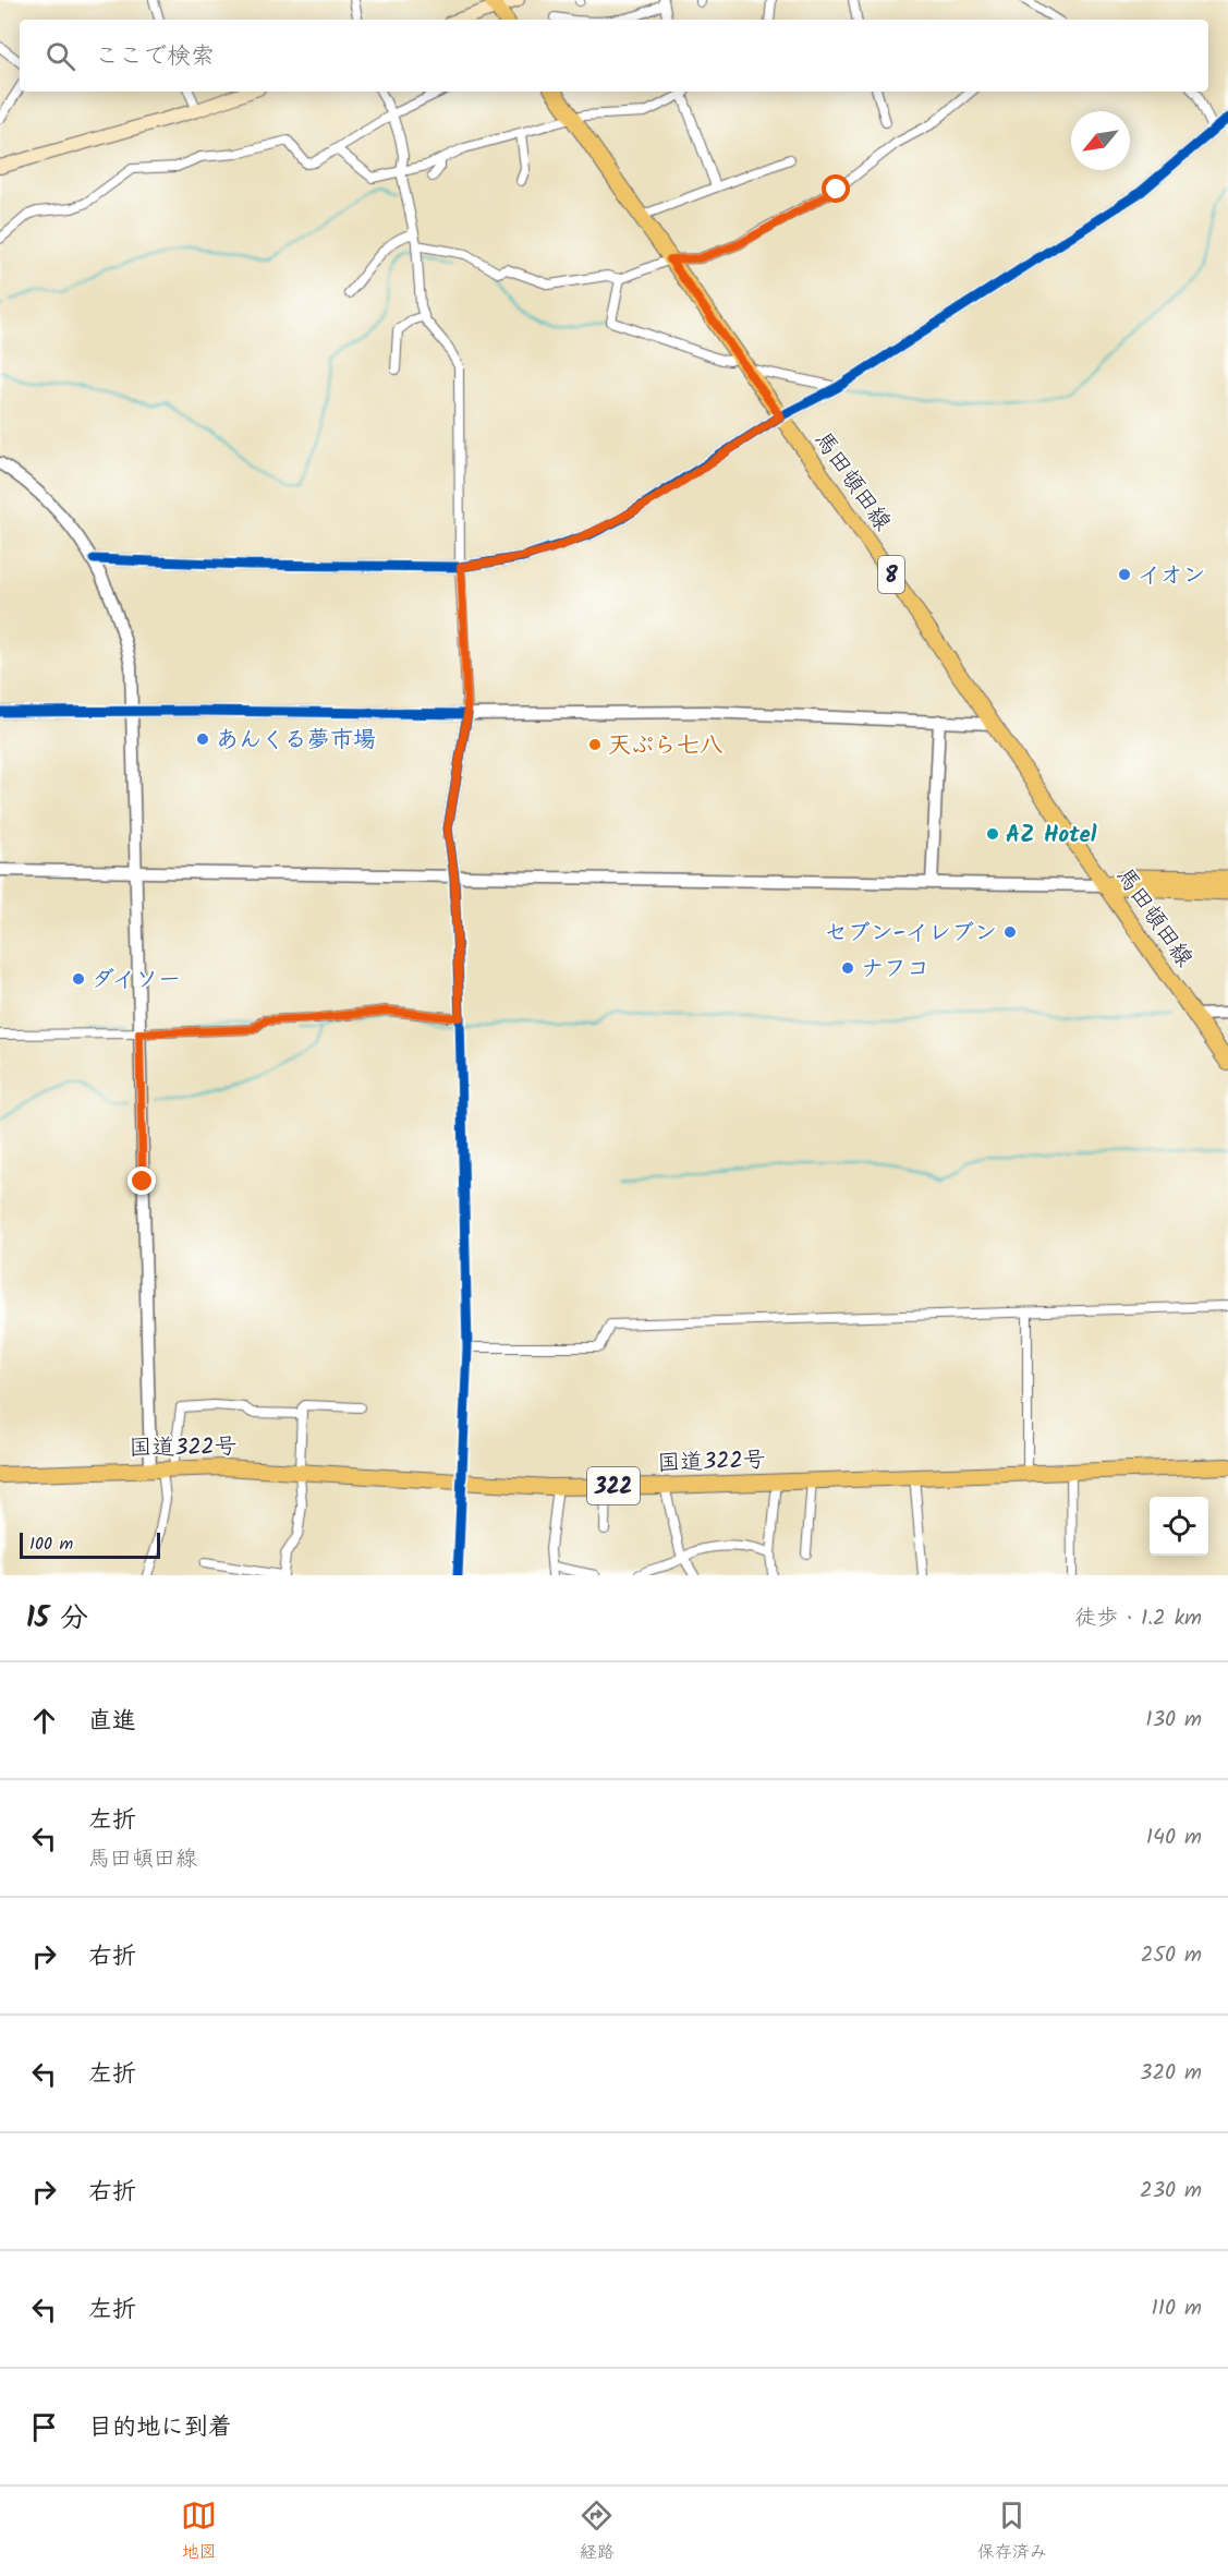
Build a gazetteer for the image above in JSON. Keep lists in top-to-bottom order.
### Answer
{
  "streets": {
    "main road": [
      "馬田頓田線",
      "8",
      "国道322号",
      "322"
    ]
  },
  "places": [
    "イオン",
    "あんくる夢市場",
    "天ぷら七八",
    "AZ Hotel",
    "セブン-イレブン",
    "ナフコ",
    "ダイソー"
  ],
  "scale_bar": "100 m",
  "north": "bottom left",
  "page": {
    "search": "ここで検索",
    "scale": "100 m",
    "heading": ["15 分", "徒歩 · 1.2 km"],
    "list": [
      ["直進", "130 m"],
      ["左折", "馬田頓田線", "140 m"],
      ["右折", "250 m"],
      ["左折", "320 m"],
      ["右折", "230 m"],
      ["左折", "110 m"],
      "目的地に到着"
    ],
    "nav": ["地図", "経路", "保存済み"]
  }
}
